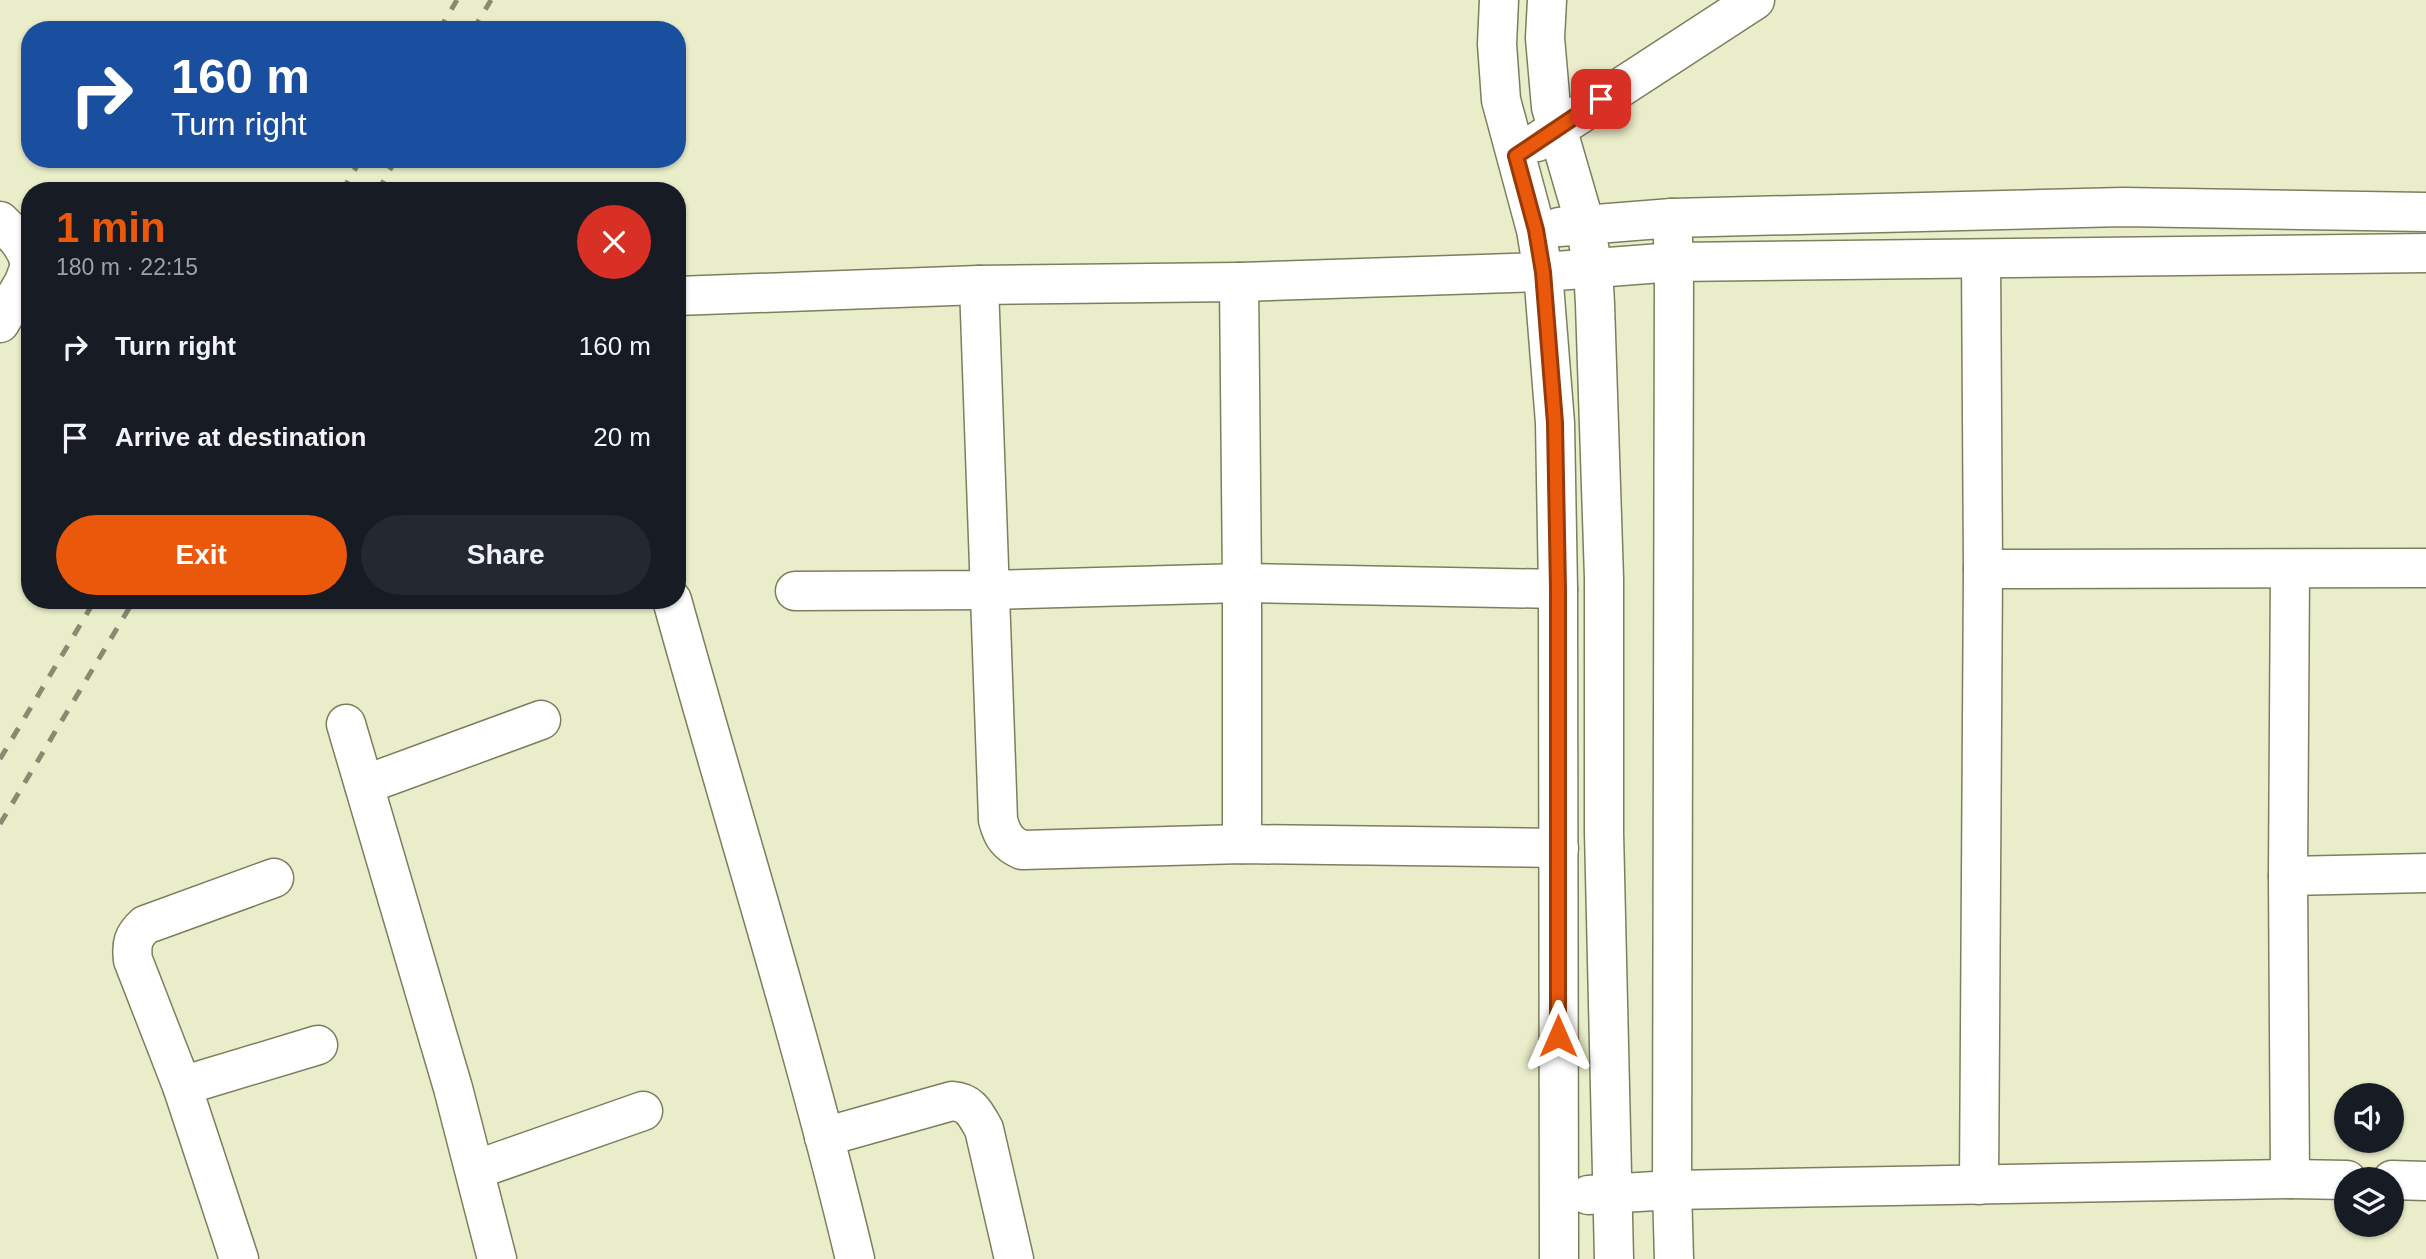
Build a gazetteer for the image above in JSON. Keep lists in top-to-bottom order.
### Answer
{
  "page": {
    "turn": ["160 m", "Turn right"],
    "heading": ["1 min", "180 m · 22:15"],
    "list": [
      {
        "name": "Turn right",
        "value": "160 m"
      },
      {
        "name": "Arrive at destination",
        "value": "20 m"
      }
    ],
    "buttons": ["Exit", "Share"]
  }
}
